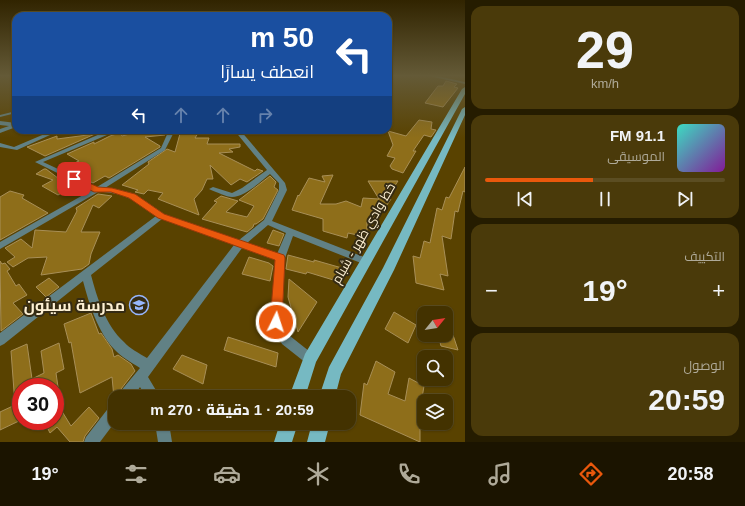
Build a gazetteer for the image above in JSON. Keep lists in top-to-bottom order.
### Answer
{
  "streets": {
    "main road": ["خط وادي ظهر - شبام"]
  },
  "places": {
    "school or university": ["مدرسة سيئون"]
  },
  "north": "top right",
  "page": {
    "tile": [
      ["29", "km/h"],
      "التكييف",
      ["الوصول", "20:59"]
    ],
    "turn": ["50 m", "انعطف يسارًا"],
    "song": ["91.1 FM", "الموسيقى"],
    "heat": ["−", "19°", "+"],
    "limit": "30",
    "trip": "20:59 · 1 دقيقة · 270 m",
    "tabs": ["20:58", "19°"]
  }
}
